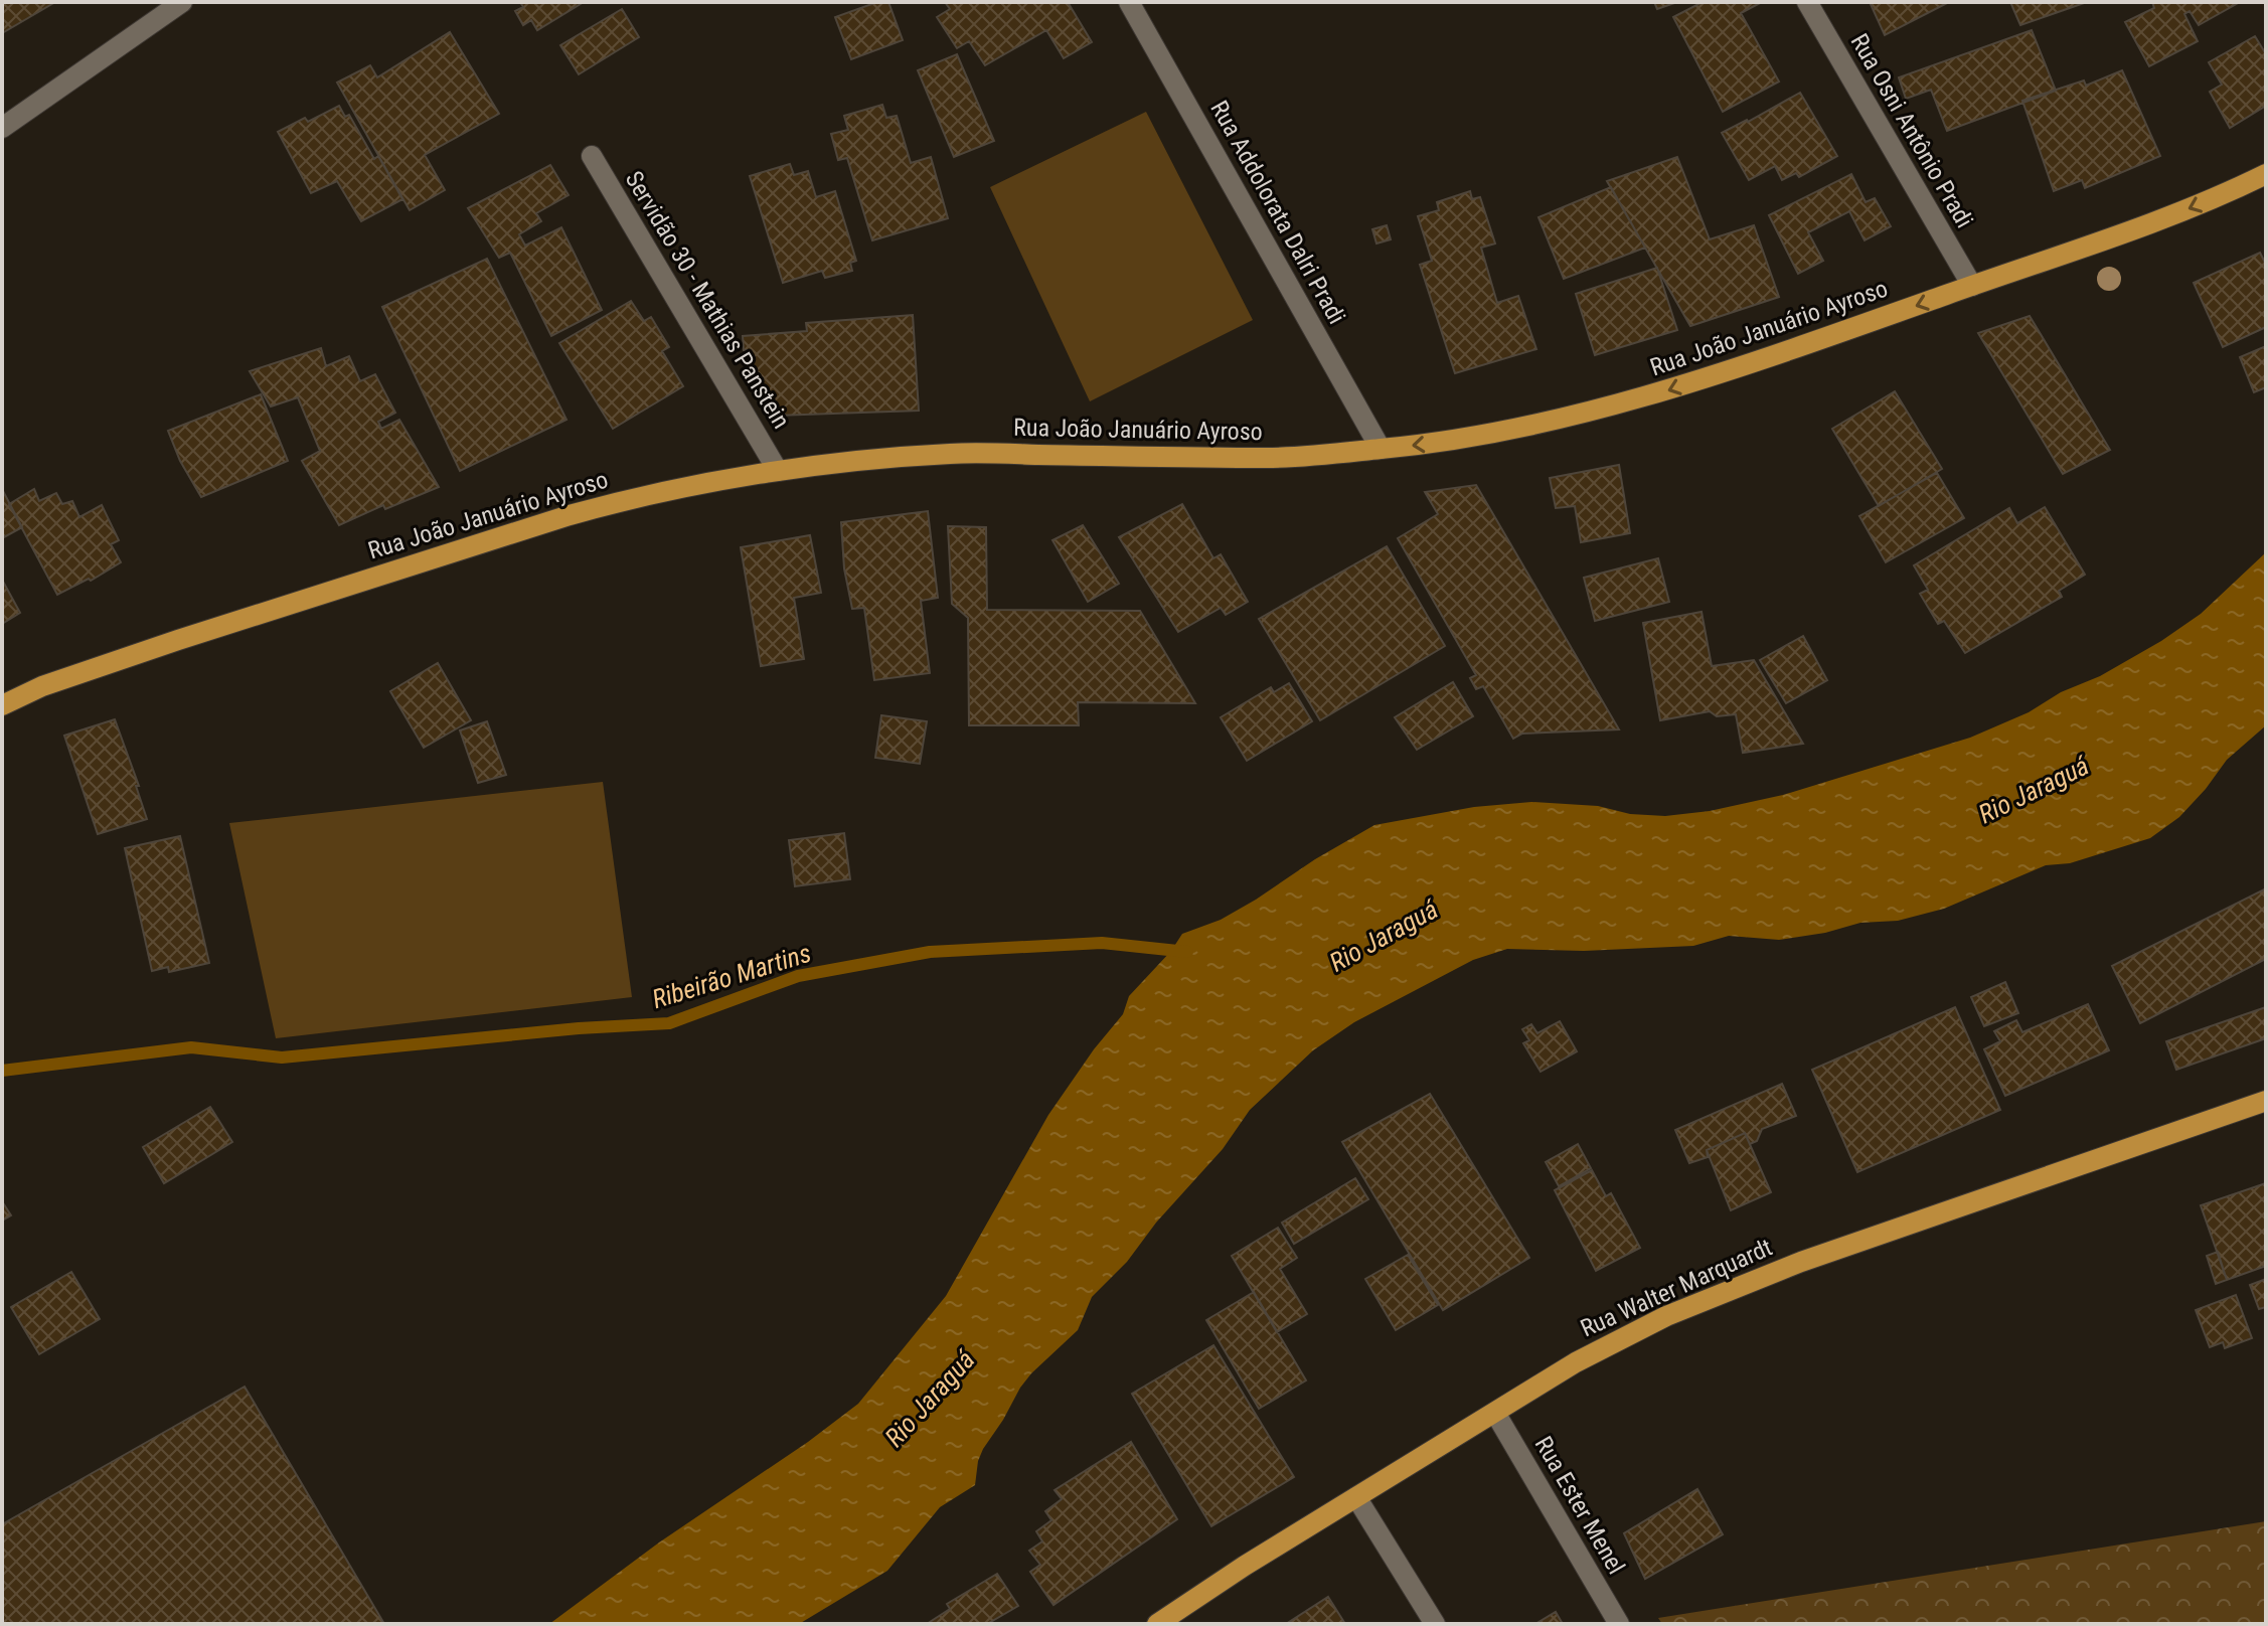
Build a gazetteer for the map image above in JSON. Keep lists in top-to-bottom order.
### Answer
{
  "streets": {
    "main road": ["Rua João Januário Ayroso", "Rua Walter Marquardt"],
    "street": [
      "Rua Osni Antônio Pradi",
      "Rua Addolorata Dalri Pradi",
      "Servidão 30 - Mathias Panstein",
      "Rua Ester Menel"
    ]
  },
  "crossings": [
    ["Rua Osni Antônio Pradi", "Rua João Januário Ayroso"],
    ["Rua Addolorata Dalri Pradi", "Rua João Januário Ayroso"],
    ["Servidão 30 - Mathias Panstein", "Rua João Januário Ayroso"],
    ["Rua Walter Marquardt", "Rua Ester Menel"]
  ],
  "one_way": ["Rua João Januário Ayroso"],
  "water": ["Rio Jaraguá", "Ribeirão Martins"]
}
